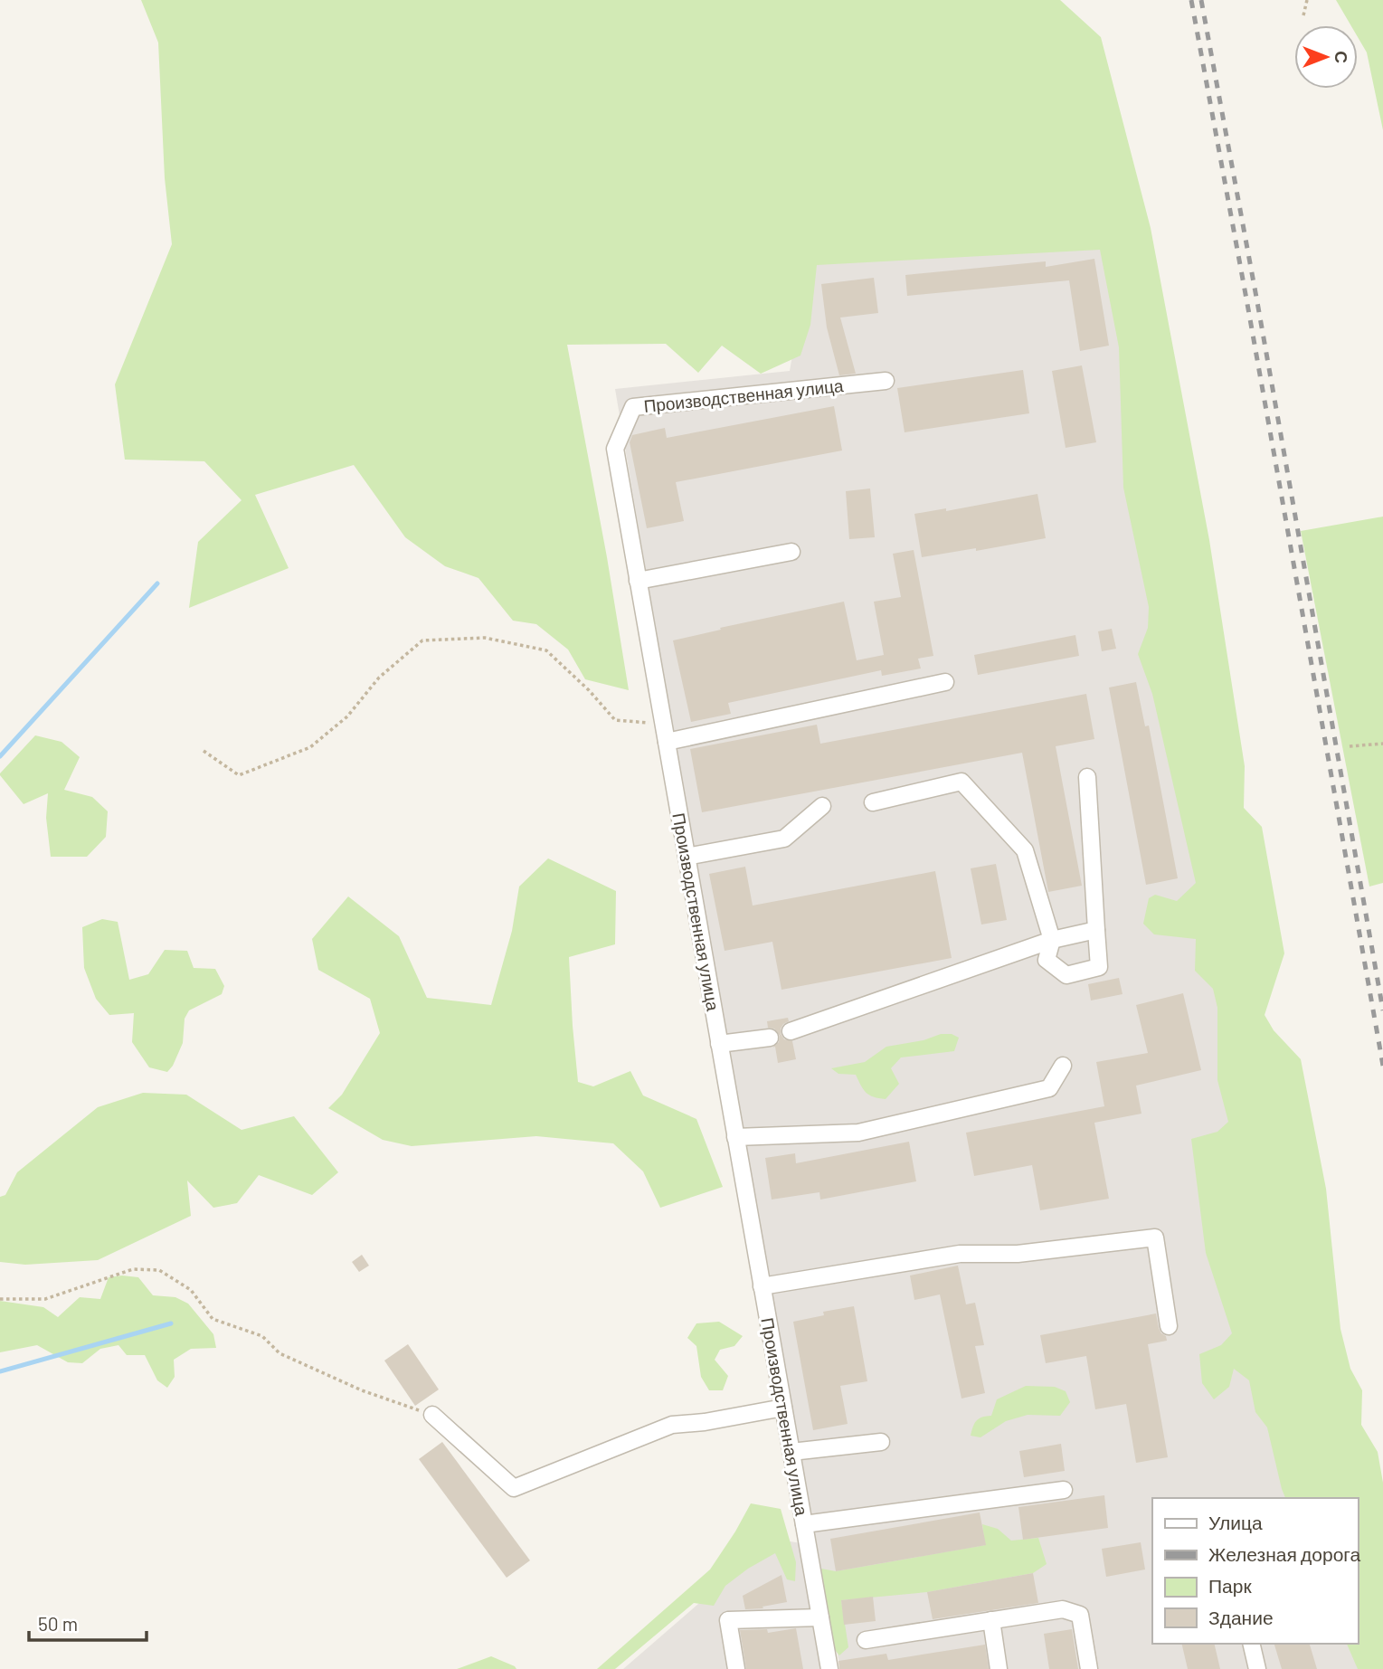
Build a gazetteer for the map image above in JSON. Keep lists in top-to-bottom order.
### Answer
{
  "streets": {
    "street": ["Производственная улица"]
  },
  "legend": [
    "Улица",
    "Железная дорога",
    "Парк",
    "Здание"
  ],
  "scale_bar": "50 m",
  "north": "right"
}
